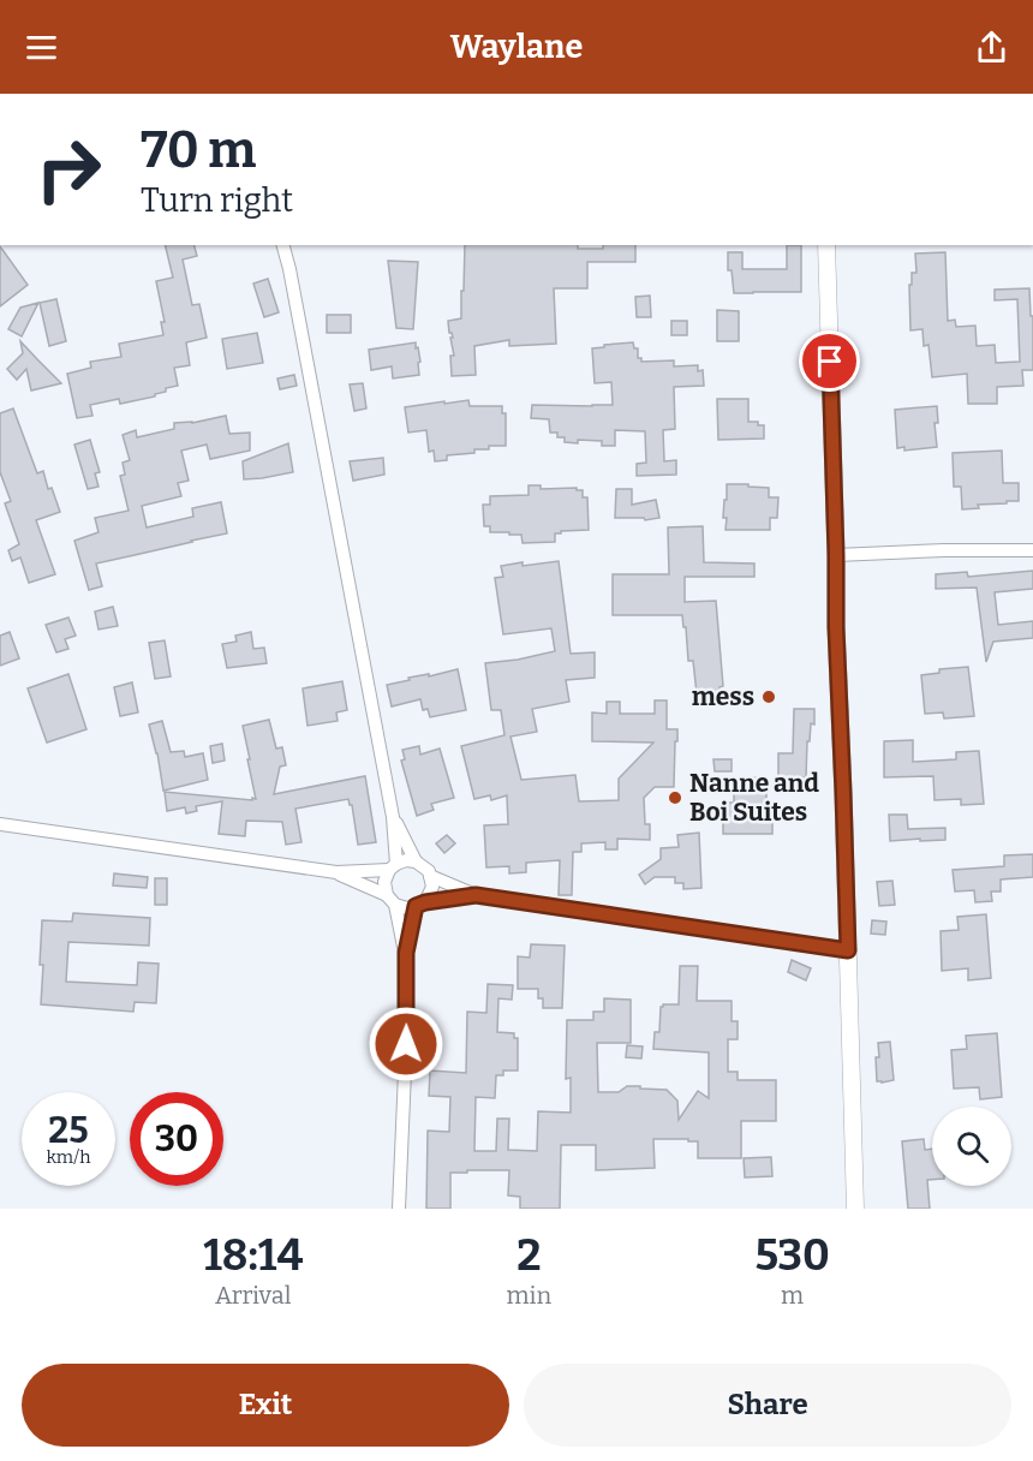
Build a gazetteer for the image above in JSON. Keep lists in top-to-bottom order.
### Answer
{
  "places": ["mess", "Nanne and Boi Suites"],
  "page": {
    "header": "Waylane",
    "turn": ["70 m", "Turn right"],
    "speed": "25 km/h",
    "limit": "30",
    "eta": [
      "18:14",
      "Arrival",
      "2",
      "min",
      "530",
      "m"
    ],
    "buttons": ["Exit", "Share"]
  }
}
